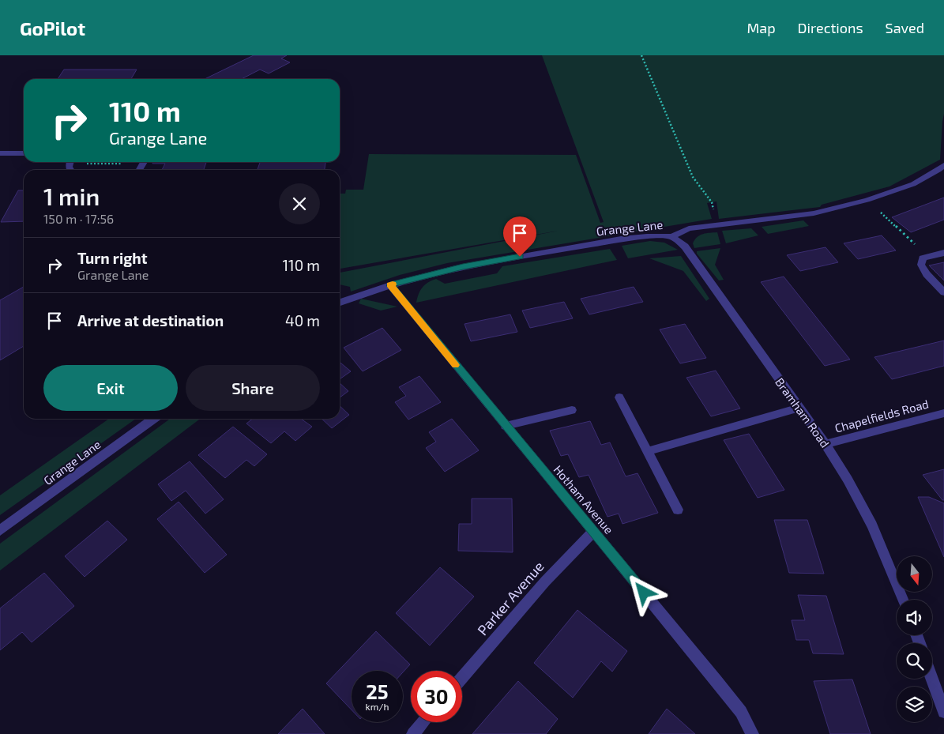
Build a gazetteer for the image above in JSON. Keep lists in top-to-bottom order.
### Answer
{
  "streets": {
    "street": [
      "Grange Lane",
      "Bramham Road",
      "Chapelfields Road",
      "Hotham Avenue",
      "Parker Avenue"
    ]
  },
  "crossings": [
    ["Grange Lane", "Bramham Road"],
    ["Grange Lane", "Hotham Avenue"],
    ["Bramham Road", "Chapelfields Road"],
    ["Hotham Avenue", "Parker Avenue"]
  ],
  "north": "bottom",
  "page": {
    "header": "GoPilot",
    "nav": ["Map", "Directions", "Saved"],
    "turn": ["110 m", "Grange Lane"],
    "heading": ["1 min", "150 m · 17:56"],
    "list": [
      {
        "name": "Turn right",
        "note": "Grange Lane",
        "value": "110 m"
      },
      {
        "name": "Arrive at destination",
        "value": "40 m"
      }
    ],
    "buttons": ["Exit", "Share"],
    "speed": "25 km/h",
    "limit": "30"
  }
}
